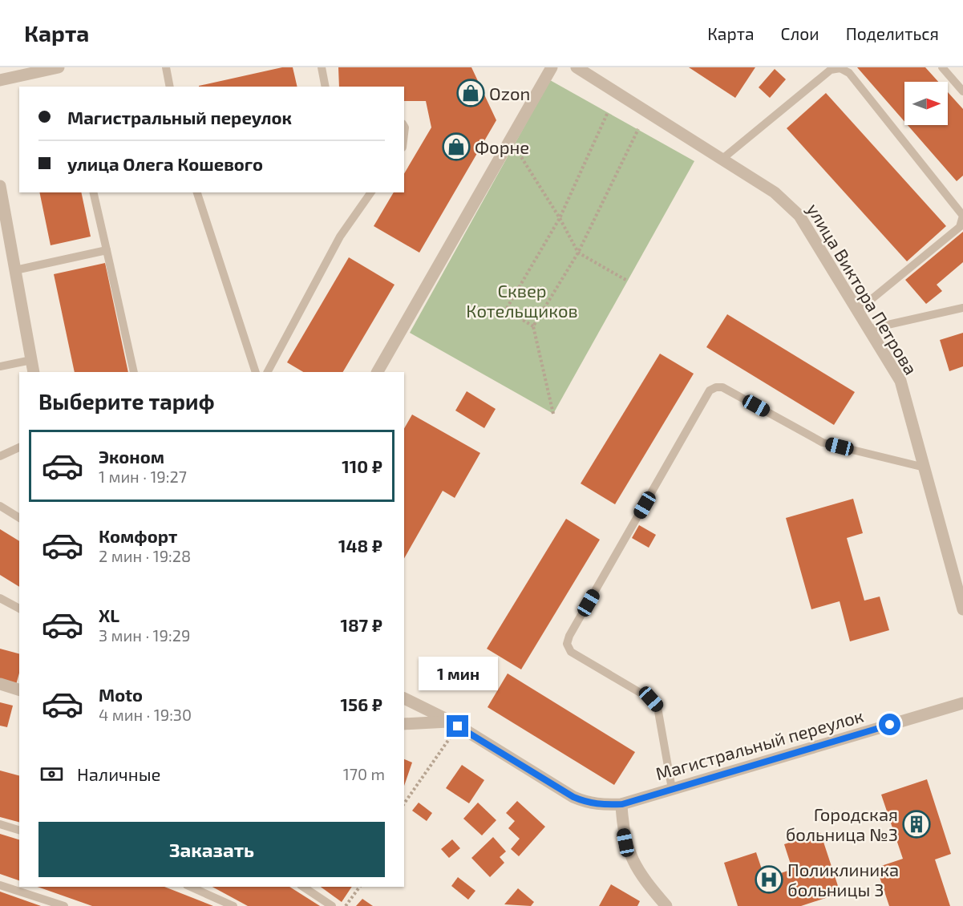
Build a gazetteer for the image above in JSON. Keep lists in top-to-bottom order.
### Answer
{
  "streets": {
    "street": ["улица Виктора Петрова", "Магистральный переулок"]
  },
  "parks": ["Сквер Котельщиков"],
  "places": {
    "shop": ["Ozon", "Форне"],
    "building": ["Городская больница №3"],
    "hospital": ["Поликлиника больницы 3"]
  },
  "north": "right",
  "page": {
    "header": "Карта",
    "nav": ["Карта", "Слои", "Поделиться"],
    "banner": ["Магистральный переулок", "улица Олега Кошевого"],
    "heading": "Выберите тариф",
    "list": [
      {
        "name": "Эконом",
        "note": "1 мин · 19:27",
        "value": "110 ₽"
      },
      {
        "name": "Комфорт",
        "note": "2 мин · 19:28",
        "value": "148 ₽"
      },
      {
        "name": "XL",
        "note": "3 мин · 19:29",
        "value": "187 ₽"
      },
      {
        "name": "Moto",
        "note": "4 мин · 19:30",
        "value": "156 ₽"
      }
    ],
    "bubble": "1 мин",
    "pay": ["Наличные", "170 m"],
    "buttons": "Заказать"
  }
}
